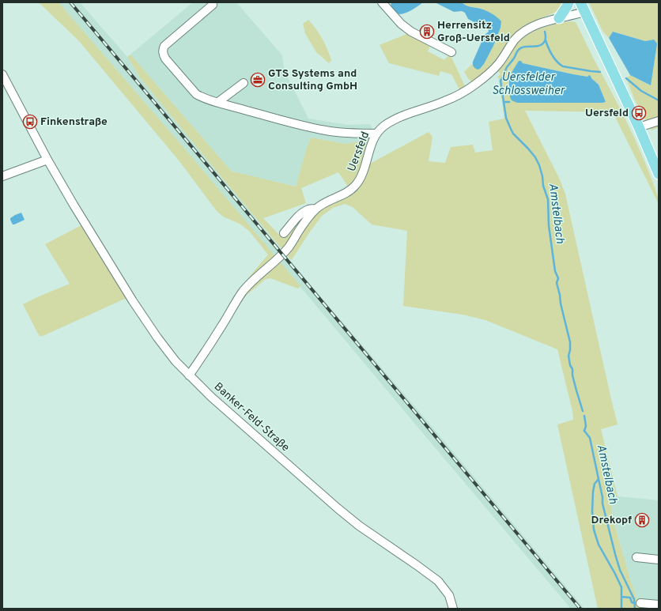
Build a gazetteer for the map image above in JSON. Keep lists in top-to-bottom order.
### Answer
{
  "streets": {
    "street": ["Uersfeld", "Banker-Feld-Straße"]
  },
  "crossings": [
    ["Uersfeld", "Banker-Feld-Straße"]
  ],
  "water": ["Uersfelder Schlossweiher", "Amstelbach"],
  "places": {
    "building": ["Herrensitz Groß-Uersfeld", "Drekopf"],
    "office": ["GTS Systems and Consulting GmbH"],
    "bus stop": ["Uersfeld", "Finkenstraße"]
  }
}
